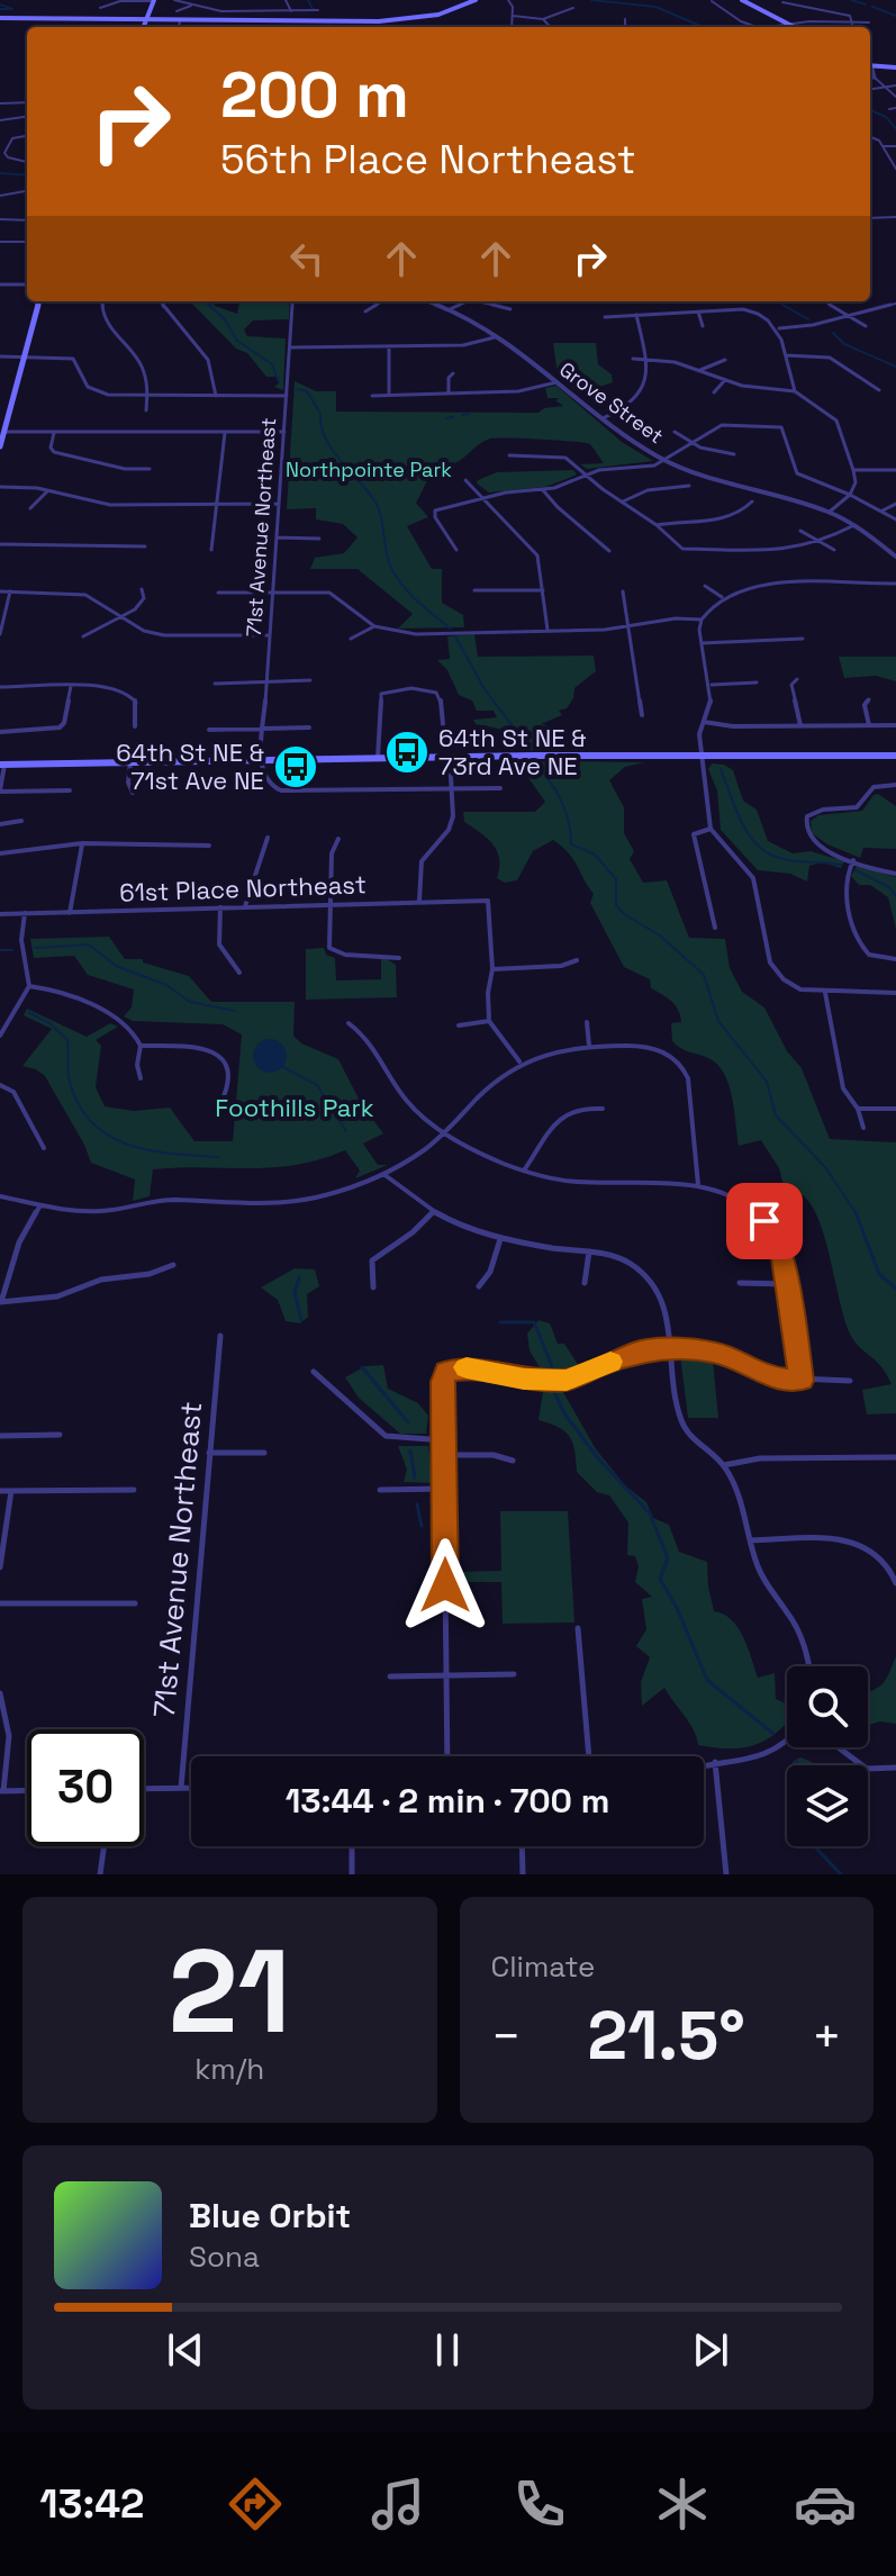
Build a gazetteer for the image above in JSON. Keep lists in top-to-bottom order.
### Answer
{
  "streets": {
    "street": ["Grove Street", "71st Avenue Northeast", "61st Place Northeast"]
  },
  "parks": ["Northpointe Park", "Foothills Park"],
  "places": {
    "bus stop": ["64th St NE & 73rd Ave NE", "64th St NE & 71st Ave NE"]
  },
  "page": {
    "turn": ["200 m", "56th Place Northeast"],
    "limit": "30",
    "trip": "13:44 · 2 min · 700 m",
    "tile": [
      ["21", "km/h"],
      "Climate"
    ],
    "heat": ["−", "21.5°", "+"],
    "song": ["Blue Orbit", "Sona"],
    "tabs": "13:42"
  }
}
